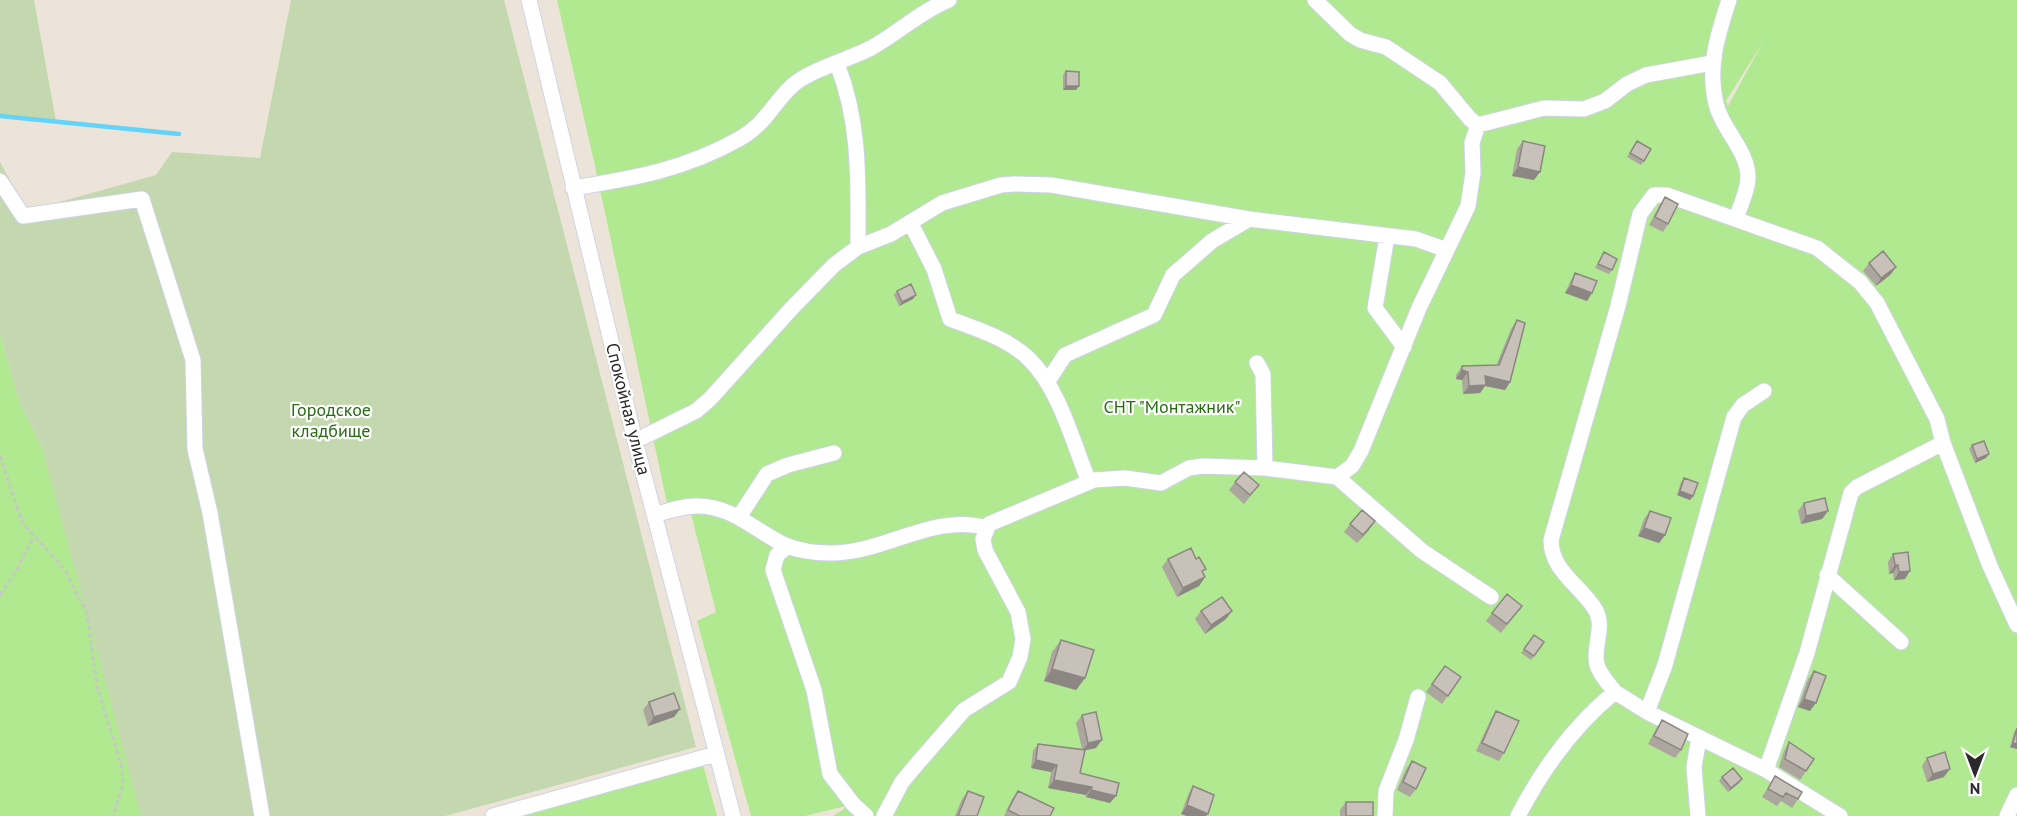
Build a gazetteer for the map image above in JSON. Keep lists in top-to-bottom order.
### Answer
{
  "streets": {
    "street": ["Спокойная улица"]
  },
  "parks": ["СНТ \"Монтажник\"", "Городское кладбище"],
  "north": "bottom"
}
